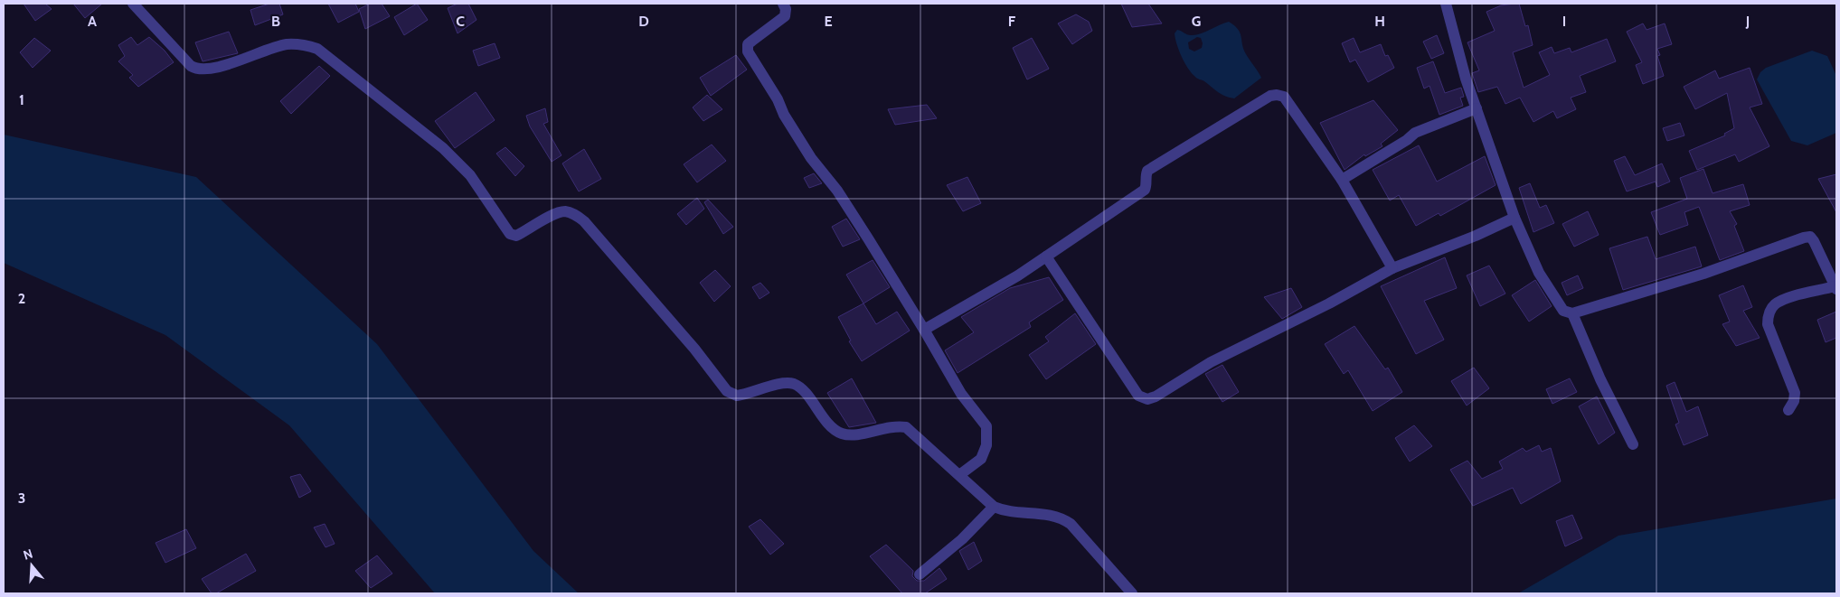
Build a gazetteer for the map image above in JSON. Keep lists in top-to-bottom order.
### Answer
{
  "north": "top",
  "grid": {
    "columns": [
      "A",
      "B",
      "C",
      "D",
      "E",
      "F",
      "G",
      "H",
      "I",
      "J"
    ],
    "rows": ["1", "2", "3"]
  }
}
